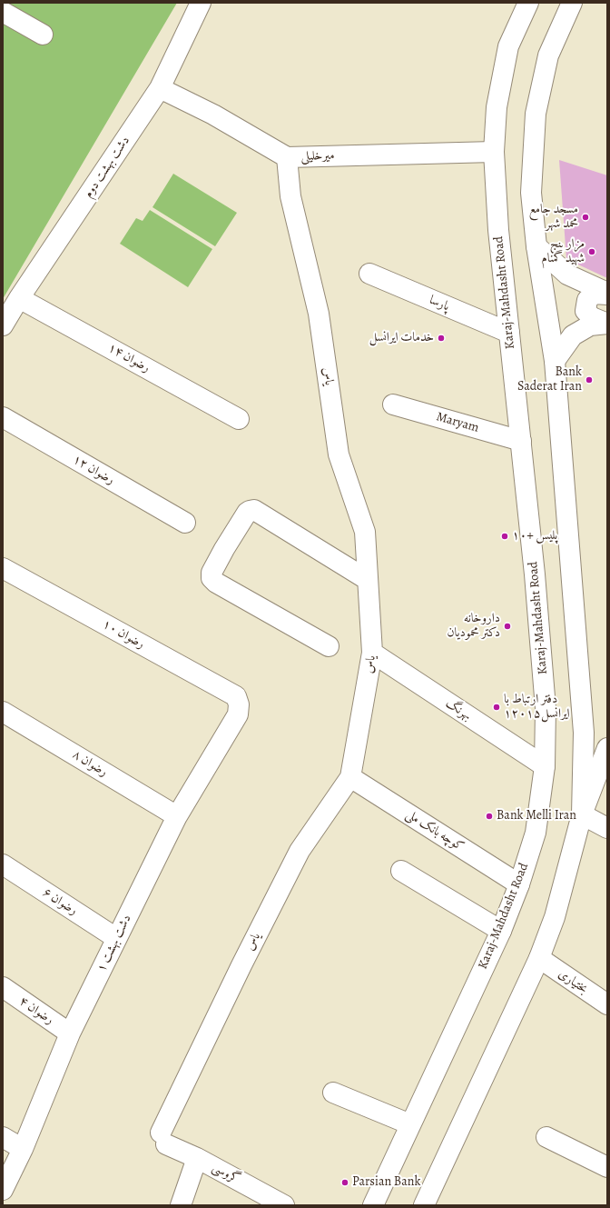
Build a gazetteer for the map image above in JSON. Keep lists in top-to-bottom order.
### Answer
{
  "streets": {
    "street": [
      "میرخلیلی",
      "دشت بهشت دوم",
      "Karaj-Mahdasht Road",
      "پارسا",
      "رضوان ۱۴",
      "یاس",
      "Maryam",
      "رضوان ۱۲",
      "رضوان ۱۰",
      "بهرنگ",
      "رضوان ۸",
      "کوچه بانک ملی",
      "رضوان ۶",
      "دشت بهشت ۱",
      "بختیاری",
      "رضوان ۴",
      "گروسی"
    ]
  },
  "crossings": [
    ["میرخلیلی", "دشت بهشت دوم"],
    ["میرخلیلی", "Karaj-Mahdasht Road"],
    ["میرخلیلی", "یاس"],
    ["دشت بهشت دوم", "رضوان ۱۴"],
    ["Karaj-Mahdasht Road", "پارسا"],
    ["Karaj-Mahdasht Road", "Maryam"],
    ["Karaj-Mahdasht Road", "بهرنگ"],
    ["Karaj-Mahdasht Road", "کوچه بانک ملی"],
    ["یاس", "بهرنگ"],
    ["یاس", "کوچه بانک ملی"],
    ["یاس", "گروسی"],
    ["رضوان ۱۰", "دشت بهشت ۱"],
    ["رضوان ۸", "دشت بهشت ۱"],
    ["رضوان ۶", "دشت بهشت ۱"],
    ["دشت بهشت ۱", "رضوان ۴"]
  ],
  "places": [
    "مسجد جامع محمد شهر",
    "مزار پنج شهید گمنام",
    "خدمات ایرانسل",
    "Bank Saderat Iran",
    "پلیس +۱۰",
    "داروخانه دکتر محمودیان",
    "دفتر ارتباط با ایرانسل۱۲۰۱۵",
    "Bank Melli Iran",
    "Parsian Bank"
  ]
}
